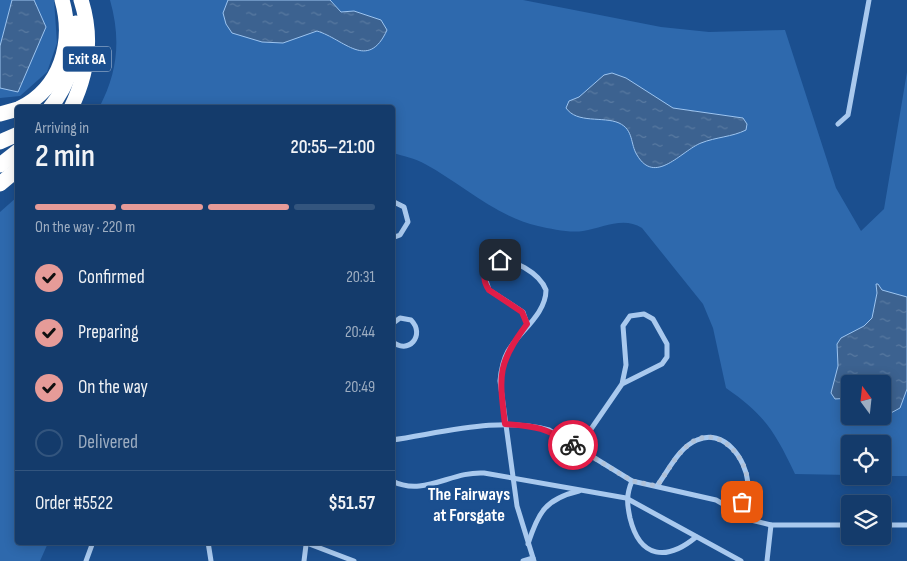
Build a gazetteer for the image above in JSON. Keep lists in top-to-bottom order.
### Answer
{
  "streets": {
    "highway": ["Exit 8A"]
  },
  "districts": ["The Fairways at Forsgate"],
  "north": "top",
  "page": {
    "heading": ["2 min", "Arriving in", "20:55–21:00"],
    "panel": ["Order #5522", "$51.57"],
    "bar": "On the way · 220 m",
    "list": [
      ["Confirmed", "20:31"],
      ["Preparing", "20:44"],
      ["On the way", "20:49"],
      "Delivered"
    ]
  }
}
